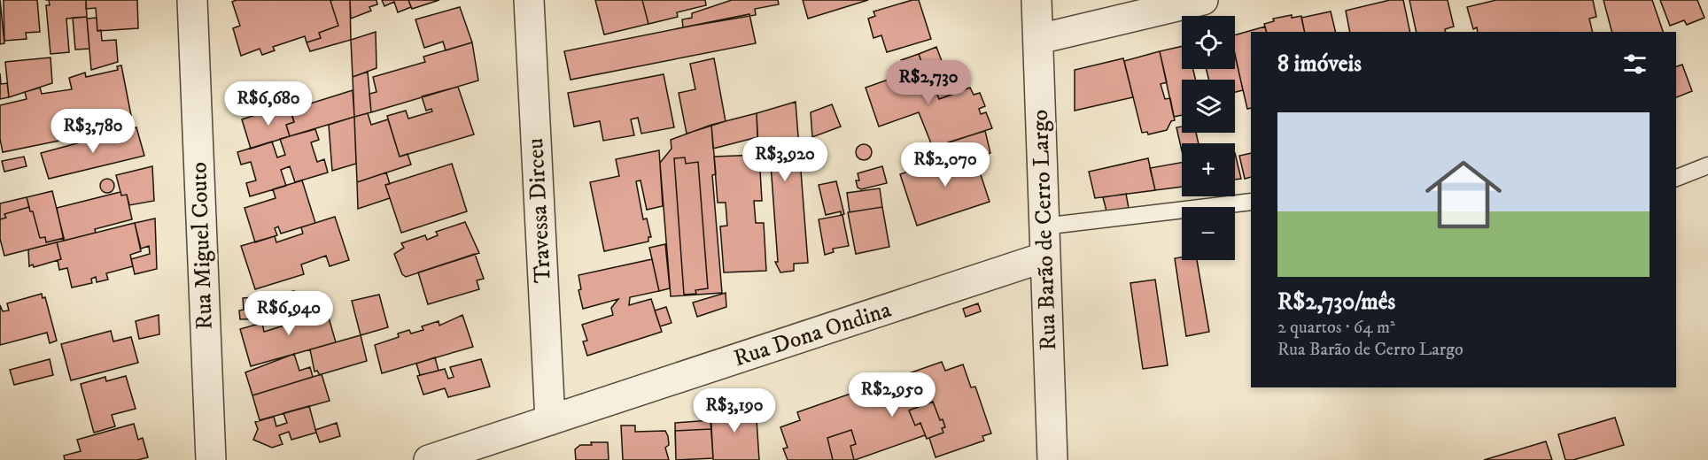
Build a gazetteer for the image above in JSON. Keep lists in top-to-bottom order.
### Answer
{
  "streets": {
    "street": [
      "Travessa Dirceu",
      "Rua Barão de Cerro Largo",
      "Rua Miguel Couto",
      "Rua Dona Ondina"
    ]
  },
  "crossings": [
    ["Travessa Dirceu", "Rua Dona Ondina"],
    ["Rua Barão de Cerro Largo", "Rua Dona Ondina"]
  ],
  "page": {
    "map_buttons": ["+", "−"],
    "heading": "8 imóveis",
    "price": [
      "R$2,730",
      "R$6,680",
      "R$3,780",
      "R$3,920",
      "R$2,070",
      "R$6,940",
      "R$2,950",
      "R$3,190"
    ],
    "list": [
      {
        "name": "R$2,730/mês",
        "note": "2 quartos · 64 m² · Rua Barão de Cerro Largo"
      }
    ]
  }
}
